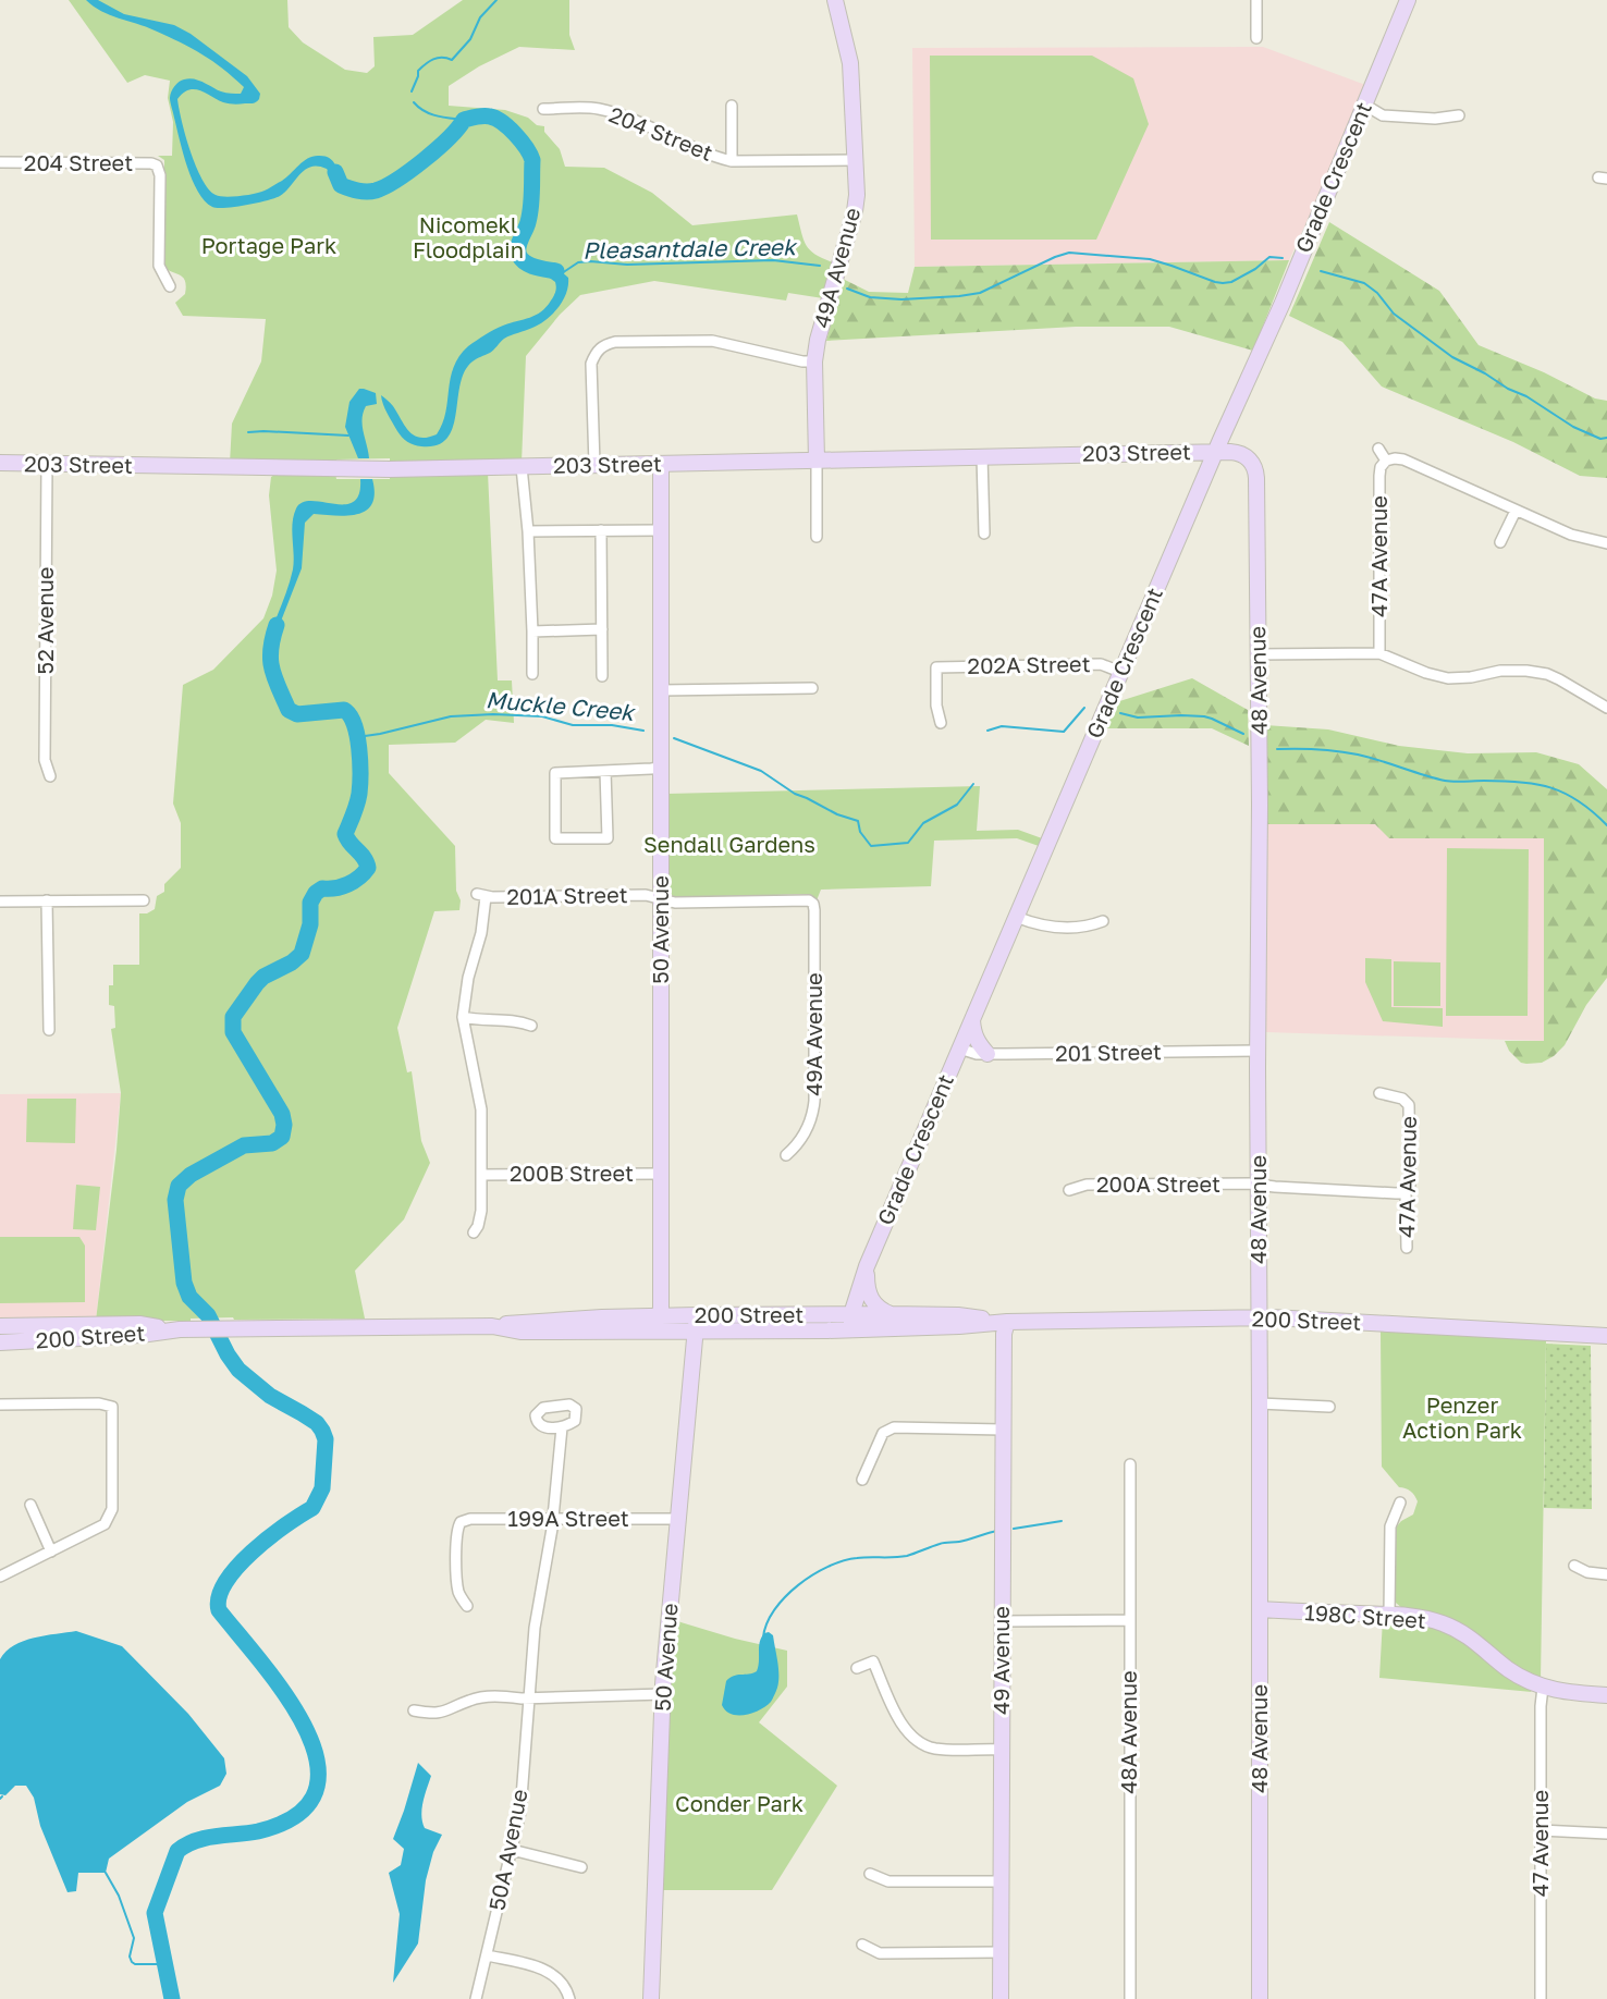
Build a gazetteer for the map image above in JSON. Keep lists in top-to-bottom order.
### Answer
{
  "streets": {
    "street": [
      "204 Street",
      "Grade Crescent",
      "49A Avenue",
      "203 Street",
      "47A Avenue",
      "52 Avenue",
      "202A Street",
      "48 Avenue",
      "201A Street",
      "50 Avenue",
      "201 Street",
      "200B Street",
      "200A Street",
      "200 Street",
      "199A Street",
      "198C Street",
      "49 Avenue",
      "48A Avenue",
      "47 Avenue",
      "50A Avenue"
    ]
  },
  "crossings": [
    ["204 Street", "49A Avenue"],
    ["Grade Crescent", "203 Street"],
    ["Grade Crescent", "202A Street"],
    ["Grade Crescent", "48 Avenue"],
    ["Grade Crescent", "201 Street"],
    ["Grade Crescent", "200 Street"],
    ["49A Avenue", "203 Street"],
    ["49A Avenue", "201A Street"],
    ["203 Street", "52 Avenue"],
    ["203 Street", "48 Avenue"],
    ["203 Street", "50 Avenue"],
    ["47A Avenue", "200A Street"],
    ["48 Avenue", "201 Street"],
    ["48 Avenue", "200A Street"],
    ["48 Avenue", "200 Street"],
    ["48 Avenue", "198C Street"],
    ["201A Street", "50 Avenue"],
    ["50 Avenue", "200B Street"],
    ["50 Avenue", "200 Street"],
    ["50 Avenue", "199A Street"],
    ["200 Street", "49 Avenue"],
    ["199A Street", "50A Avenue"],
    ["198C Street", "47 Avenue"]
  ],
  "water": ["Pleasantdale Creek", "Muckle Creek"],
  "parks": [
    "Nicomekl Floodplain",
    "Portage Park",
    "Sendall Gardens",
    "Penzer Action Park",
    "Conder Park"
  ]
}
